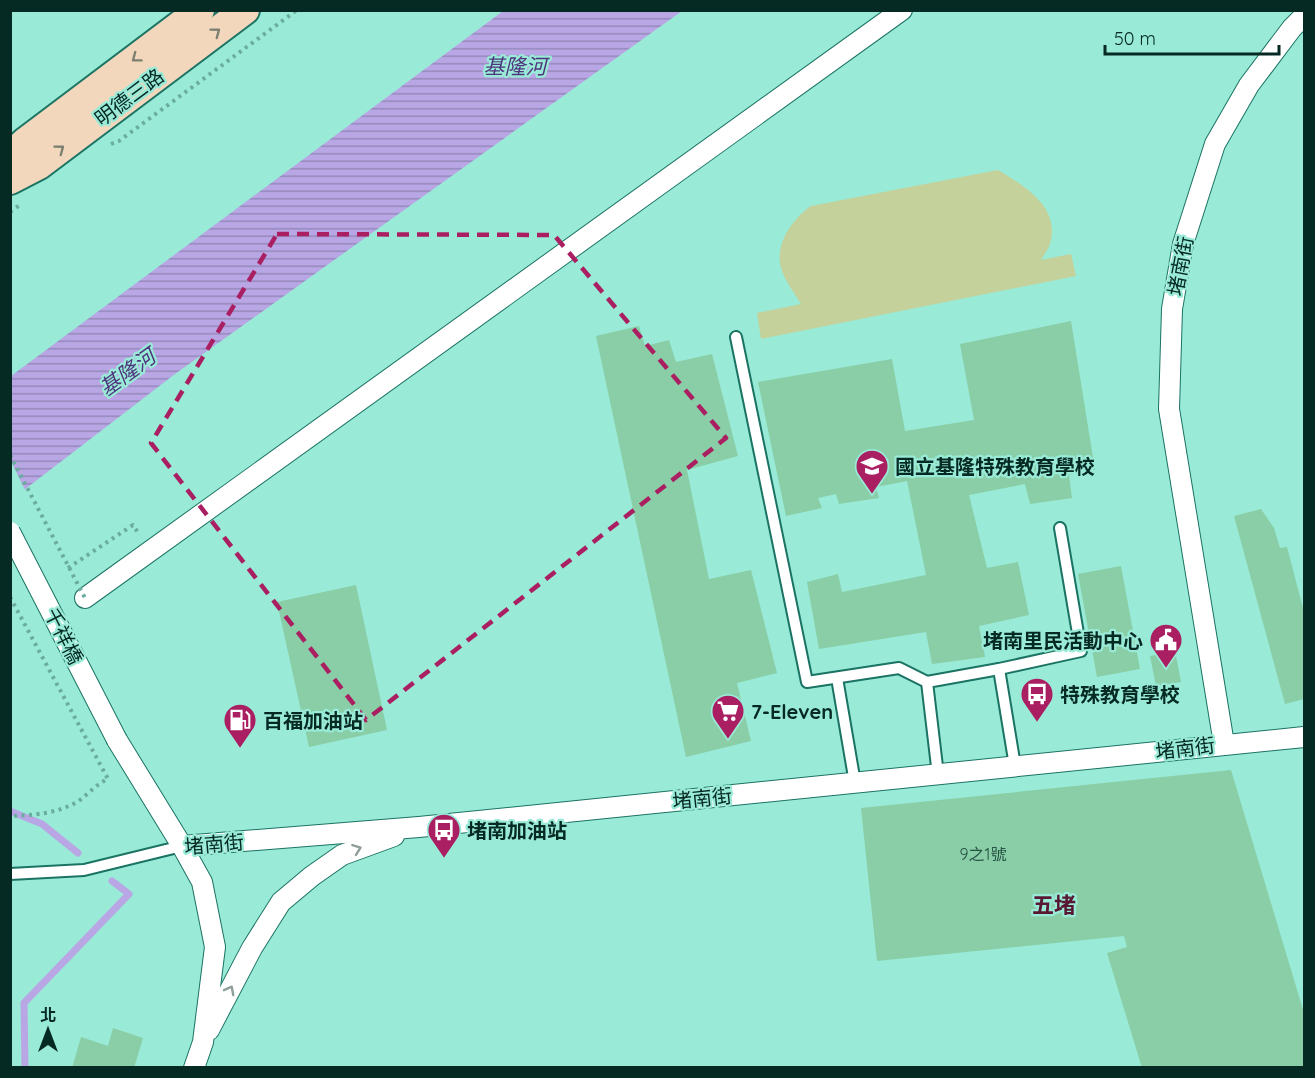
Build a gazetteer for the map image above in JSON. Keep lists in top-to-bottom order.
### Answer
{
  "streets": {
    "street": ["明德三路", "堵南街", "千祥橋"]
  },
  "crossings": [
    ["堵南街", "千祥橋"]
  ],
  "districts": ["五堵"],
  "water": ["基隆河"],
  "places": {
    "school or university": ["國立基隆特殊教育學校"],
    "public building": ["堵南里民活動中心"],
    "bus stop": ["特殊教育學校", "堵南加油站"],
    "supermarket": ["7-Eleven"],
    "fuel station": ["百福加油站"]
  },
  "house_numbers": ["9之1號"],
  "scale_bar": "50 m",
  "north": "top"
}
